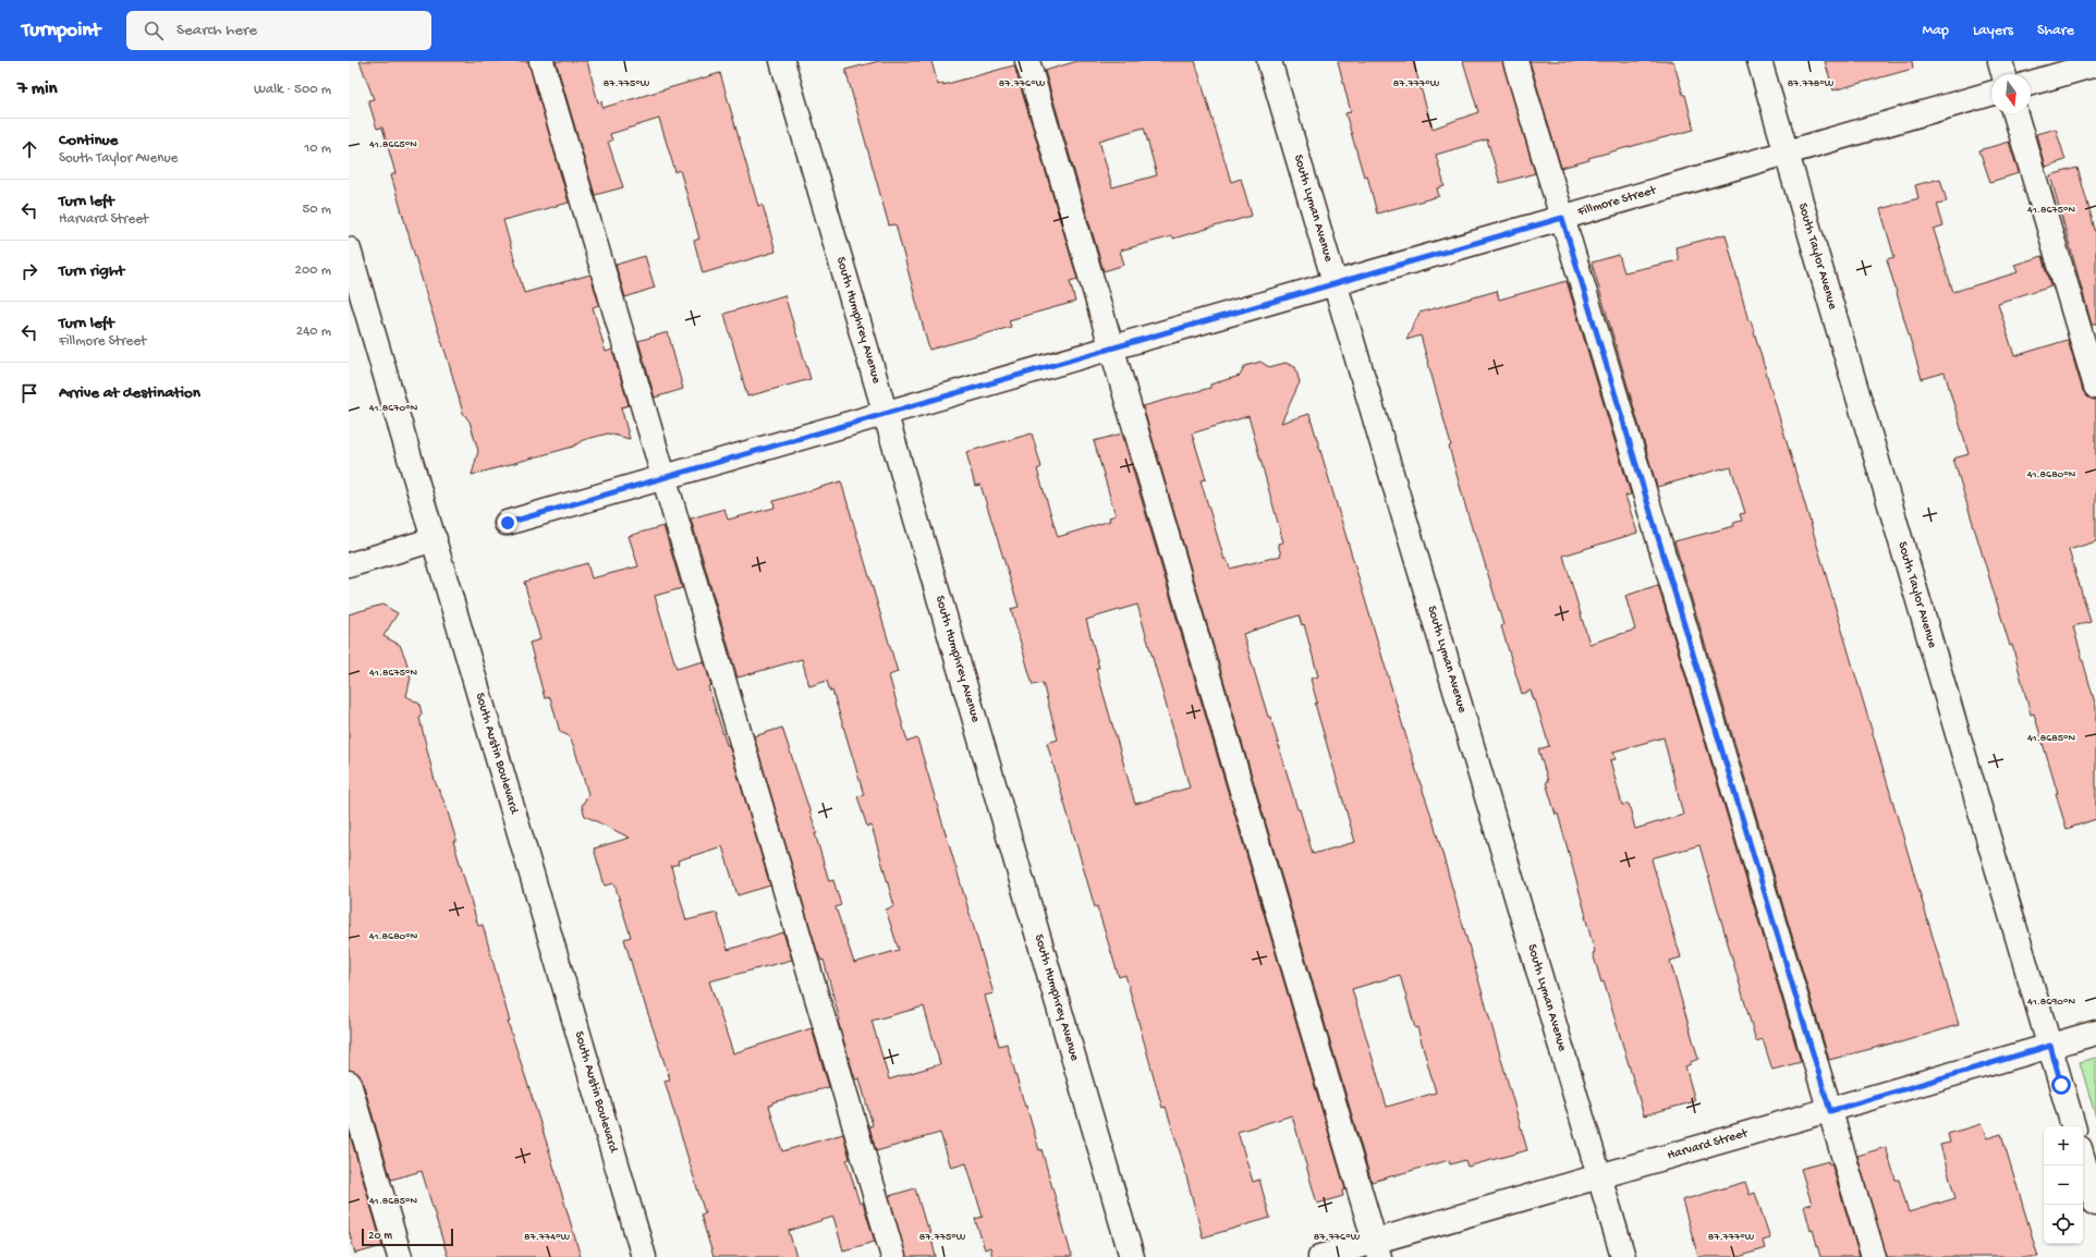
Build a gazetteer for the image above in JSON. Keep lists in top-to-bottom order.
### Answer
{
  "streets": {
    "street": [
      "Fillmore Street",
      "South Lyman Avenue",
      "South Taylor Avenue",
      "South Humphrey Avenue",
      "South Austin Boulevard",
      "Harvard Street"
    ]
  },
  "crossings": [
    ["Fillmore Street", "South Lyman Avenue"],
    ["Fillmore Street", "South Taylor Avenue"],
    ["Fillmore Street", "South Humphrey Avenue"],
    ["South Lyman Avenue", "Harvard Street"],
    ["South Taylor Avenue", "Harvard Street"]
  ],
  "scale_bar": "20 m",
  "north": "bottom",
  "page": {
    "header": "Turnpoint",
    "search": "Search here",
    "nav": ["Map", "Layers", "Share"],
    "heading": ["7 min", "Walk · 500 m"],
    "list": [
      ["Continue", "South Taylor Avenue", "10 m"],
      ["Turn left", "Harvard Street", "50 m"],
      ["Turn right", "200 m"],
      ["Turn left", "Fillmore Street", "240 m"],
      "Arrive at destination"
    ],
    "map_buttons": ["+", "−"],
    "scale": "20 m"
  },
  "coordinates": [
    "87.775°W",
    "87.776°W",
    "87.777°W",
    "87.778°W",
    "41.8665°N",
    "41.8675°N",
    "41.8670°N",
    "41.8680°N",
    "41.8685°N",
    "41.8690°N",
    "87.774°W"
  ]
}
